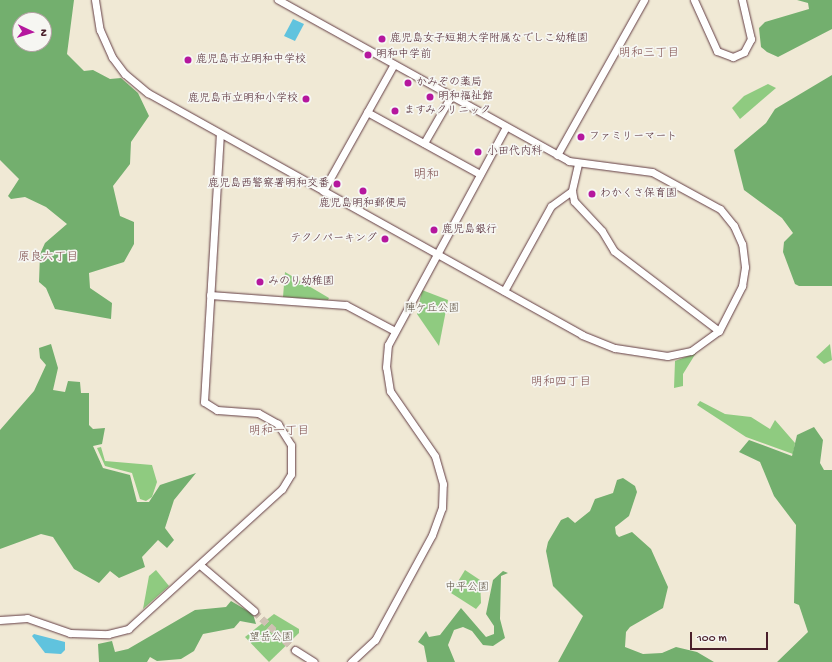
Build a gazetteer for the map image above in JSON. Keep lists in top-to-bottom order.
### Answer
{
  "districts": [
    "明和三丁目",
    "明和",
    "原良六丁目",
    "明和四丁目",
    "明和一丁目"
  ],
  "parks": ["陣ケ丘公園", "中平公園", "望岳公園"],
  "places": [
    "鹿児島女子短期大学附属なでしこ幼稚園",
    "明和中学前",
    "鹿児島市立明和中学校",
    "かみぞの薬局",
    "明和福祉館",
    "鹿児島市立明和小学校",
    "ますみクリニック",
    "ファミリーマート",
    "小田代内科",
    "鹿児島西警察署明和交番",
    "鹿児島明和郵便局",
    "わかくさ保育園",
    "鹿児島銀行",
    "テクノパーキング",
    "みのり幼稚園"
  ],
  "scale_bar": "100 m",
  "north": "right"
}
